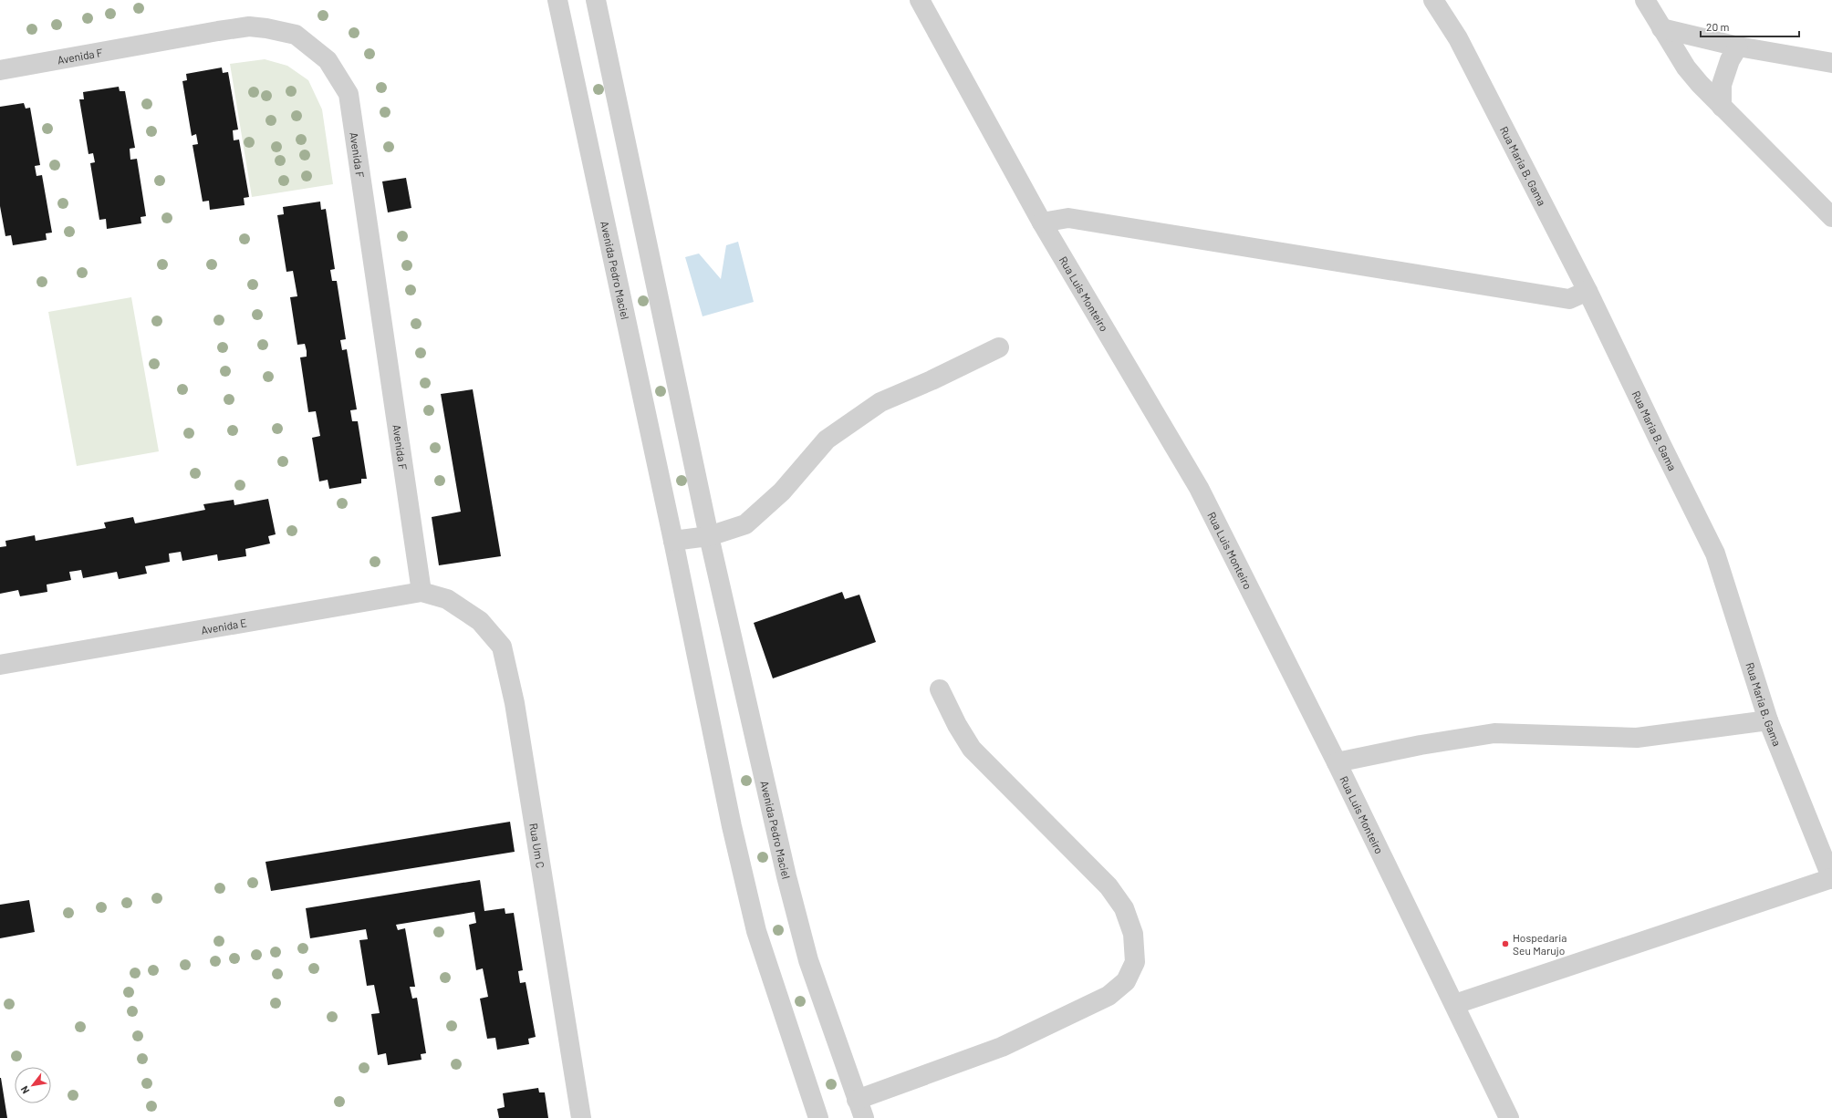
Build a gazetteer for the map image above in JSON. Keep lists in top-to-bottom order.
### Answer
{
  "streets": {
    "street": [
      "Avenida F",
      "Rua Maria B. Gama",
      "Avenida Pedro Maciel",
      "Rua Luis Monteiro",
      "Avenida E",
      "Rua Um C"
    ]
  },
  "crossings": [
    ["Avenida F", "Avenida E"],
    ["Avenida E", "Rua Um C"]
  ],
  "places": ["Hospedaria Seu Marujo"],
  "scale_bar": "20 m",
  "north": "bottom left"
}
